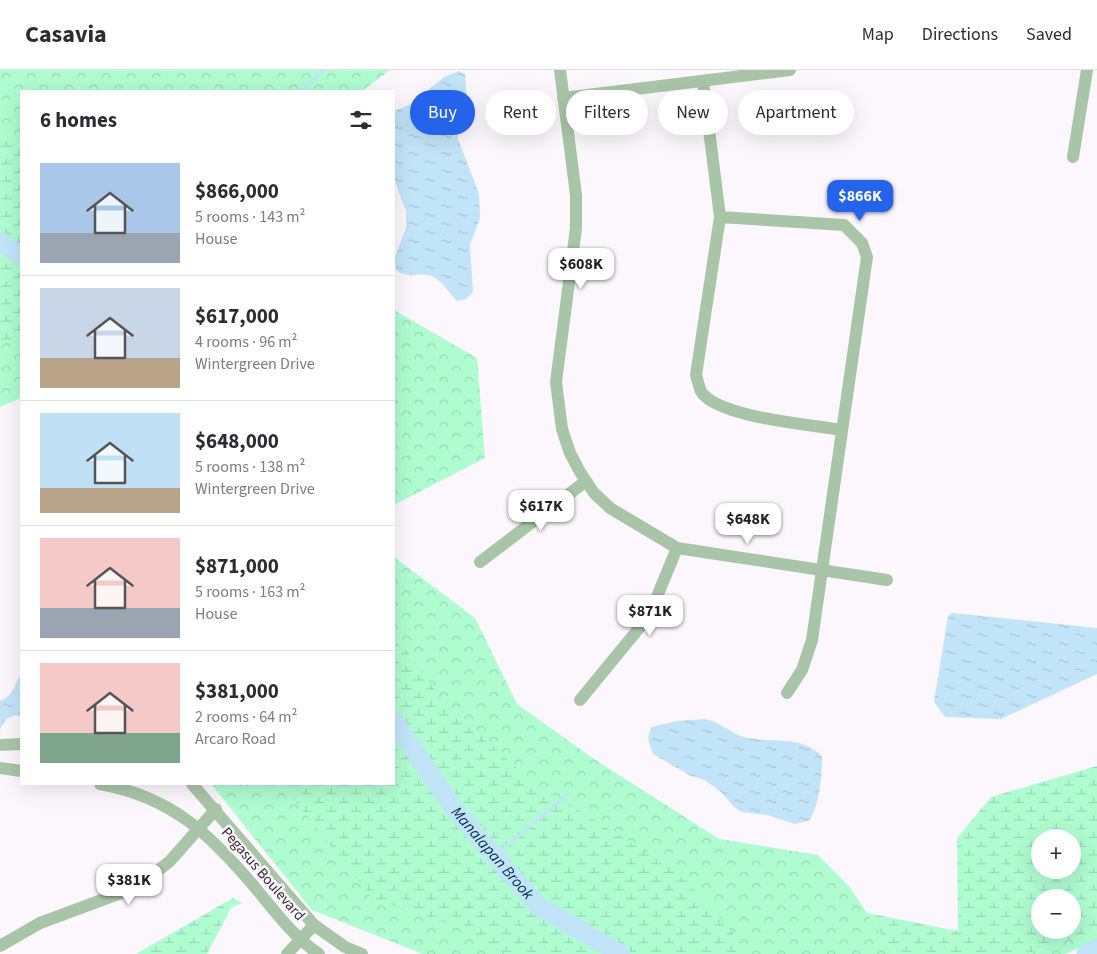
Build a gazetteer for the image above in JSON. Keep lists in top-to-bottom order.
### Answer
{
  "streets": {
    "street": ["Pegasus Boulevard"]
  },
  "water": ["Manalapan Brook"],
  "page": {
    "header": "Casavia",
    "nav": ["Map", "Directions", "Saved"],
    "chip": [
      "Buy",
      "Rent",
      "Filters",
      "New",
      "Apartment"
    ],
    "heading": "6 homes",
    "list": [
      {
        "name": "$866,000",
        "note": "5 rooms · 143 m² · House"
      },
      {
        "name": "$617,000",
        "note": "4 rooms · 96 m² · Wintergreen Drive"
      },
      {
        "name": "$648,000",
        "note": "5 rooms · 138 m² · Wintergreen Drive"
      },
      {
        "name": "$871,000",
        "note": "5 rooms · 163 m² · House"
      },
      {
        "name": "$381,000",
        "note": "2 rooms · 64 m² · Arcaro Road"
      }
    ],
    "price": [
      "$866K",
      "$608K",
      "$617K",
      "$648K",
      "$871K",
      "$381K"
    ],
    "map_buttons": ["+", "−"]
  }
}
